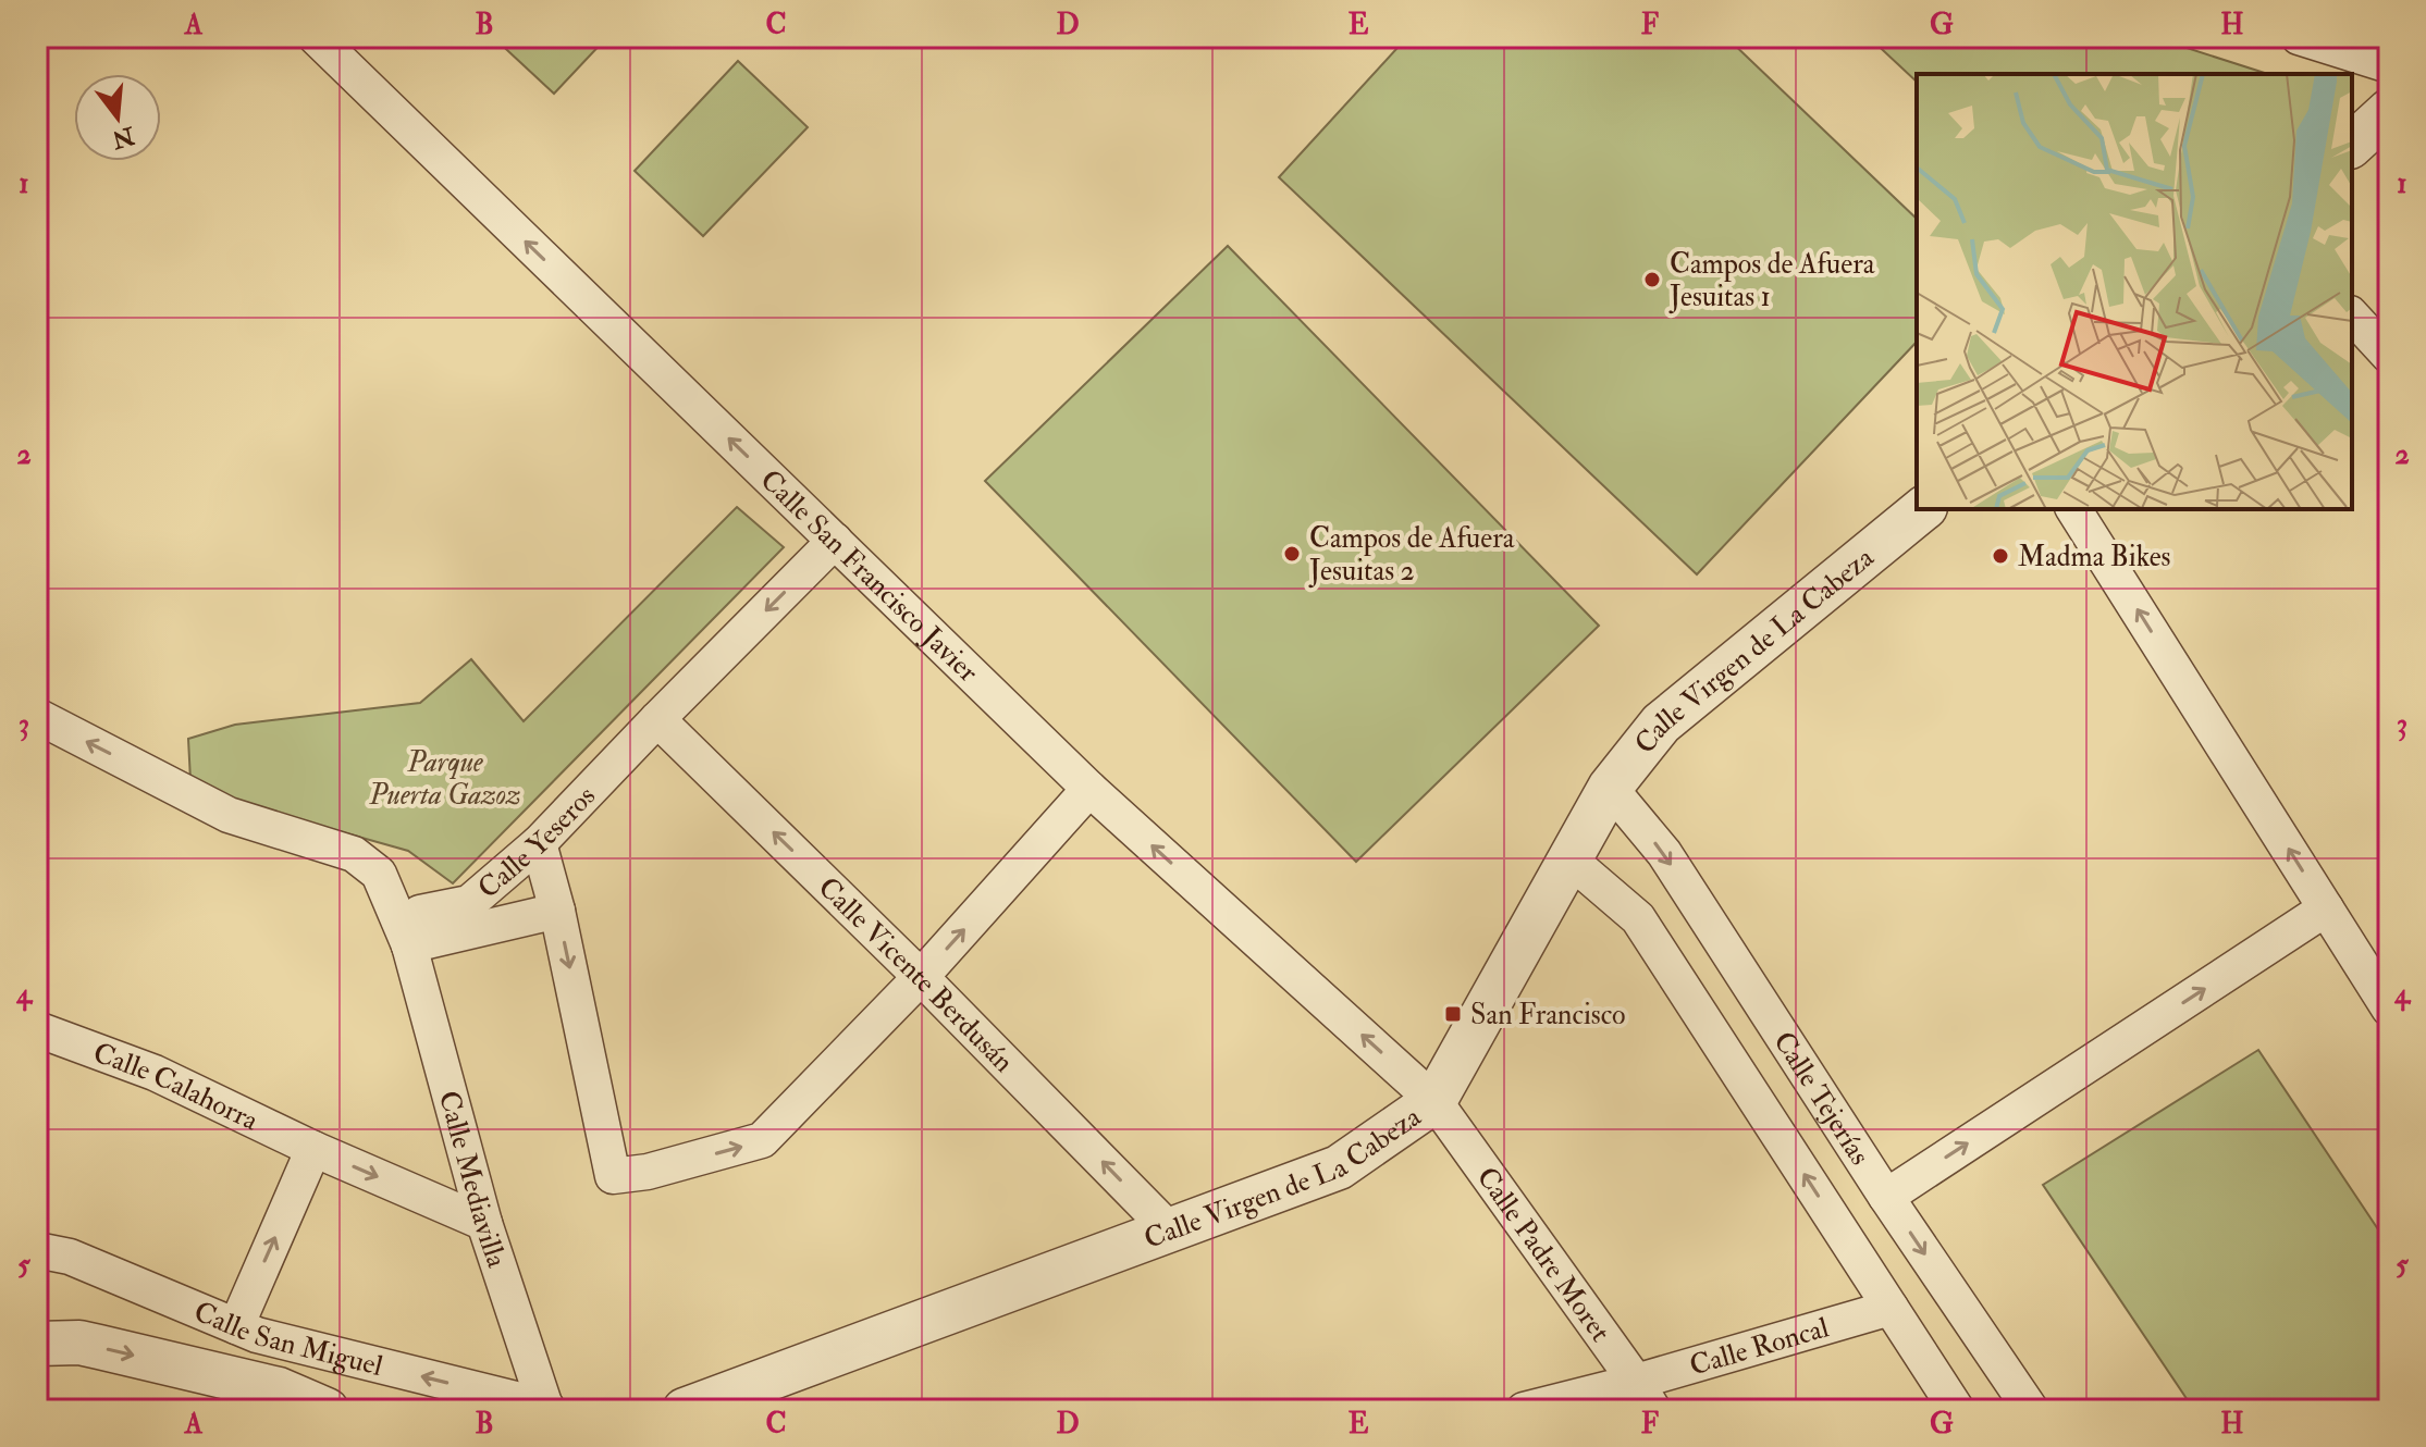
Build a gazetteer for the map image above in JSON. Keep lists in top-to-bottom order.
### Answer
{
  "streets": {
    "street": [
      "Calle San Francisco Javier",
      "Calle Virgen de La Cabeza",
      "Calle Yeseros",
      "Calle Vicente Berdusán",
      "Calle Calahorra",
      "Calle Tejerías",
      "Calle Mediavilla",
      "Calle Padre Moret",
      "Calle San Miguel",
      "Calle Roncal"
    ]
  },
  "crossings": [
    ["Calle San Francisco Javier", "Calle Virgen de La Cabeza"],
    ["Calle San Francisco Javier", "Calle Yeseros"],
    ["Calle San Francisco Javier", "Calle Padre Moret"],
    ["Calle Virgen de La Cabeza", "Calle Vicente Berdusán"],
    ["Calle Virgen de La Cabeza", "Calle Tejerías"],
    ["Calle Virgen de La Cabeza", "Calle Padre Moret"],
    ["Calle Yeseros", "Calle Vicente Berdusán"],
    ["Calle Yeseros", "Calle Mediavilla"],
    ["Calle Calahorra", "Calle Mediavilla"],
    ["Calle Tejerías", "Calle Roncal"],
    ["Calle Mediavilla", "Calle San Miguel"],
    ["Calle Padre Moret", "Calle Roncal"]
  ],
  "one_way": ["Calle San Francisco Javier", "Calle Yeseros", "Calle Vicente Berdusán"],
  "parks": ["Parque Puerta Gazoz"],
  "places": {
    "other": ["Campos de Afuera Jesuitas 1", "Campos de Afuera Jesuitas 2", "Madma Bikes"],
    "transit": ["San Francisco"]
  },
  "north": "bottom",
  "grid": {
    "columns": [
      "A",
      "B",
      "C",
      "D",
      "E",
      "F",
      "G",
      "H"
    ],
    "rows": [
      "1",
      "2",
      "3",
      "4",
      "5"
    ]
  }
}
